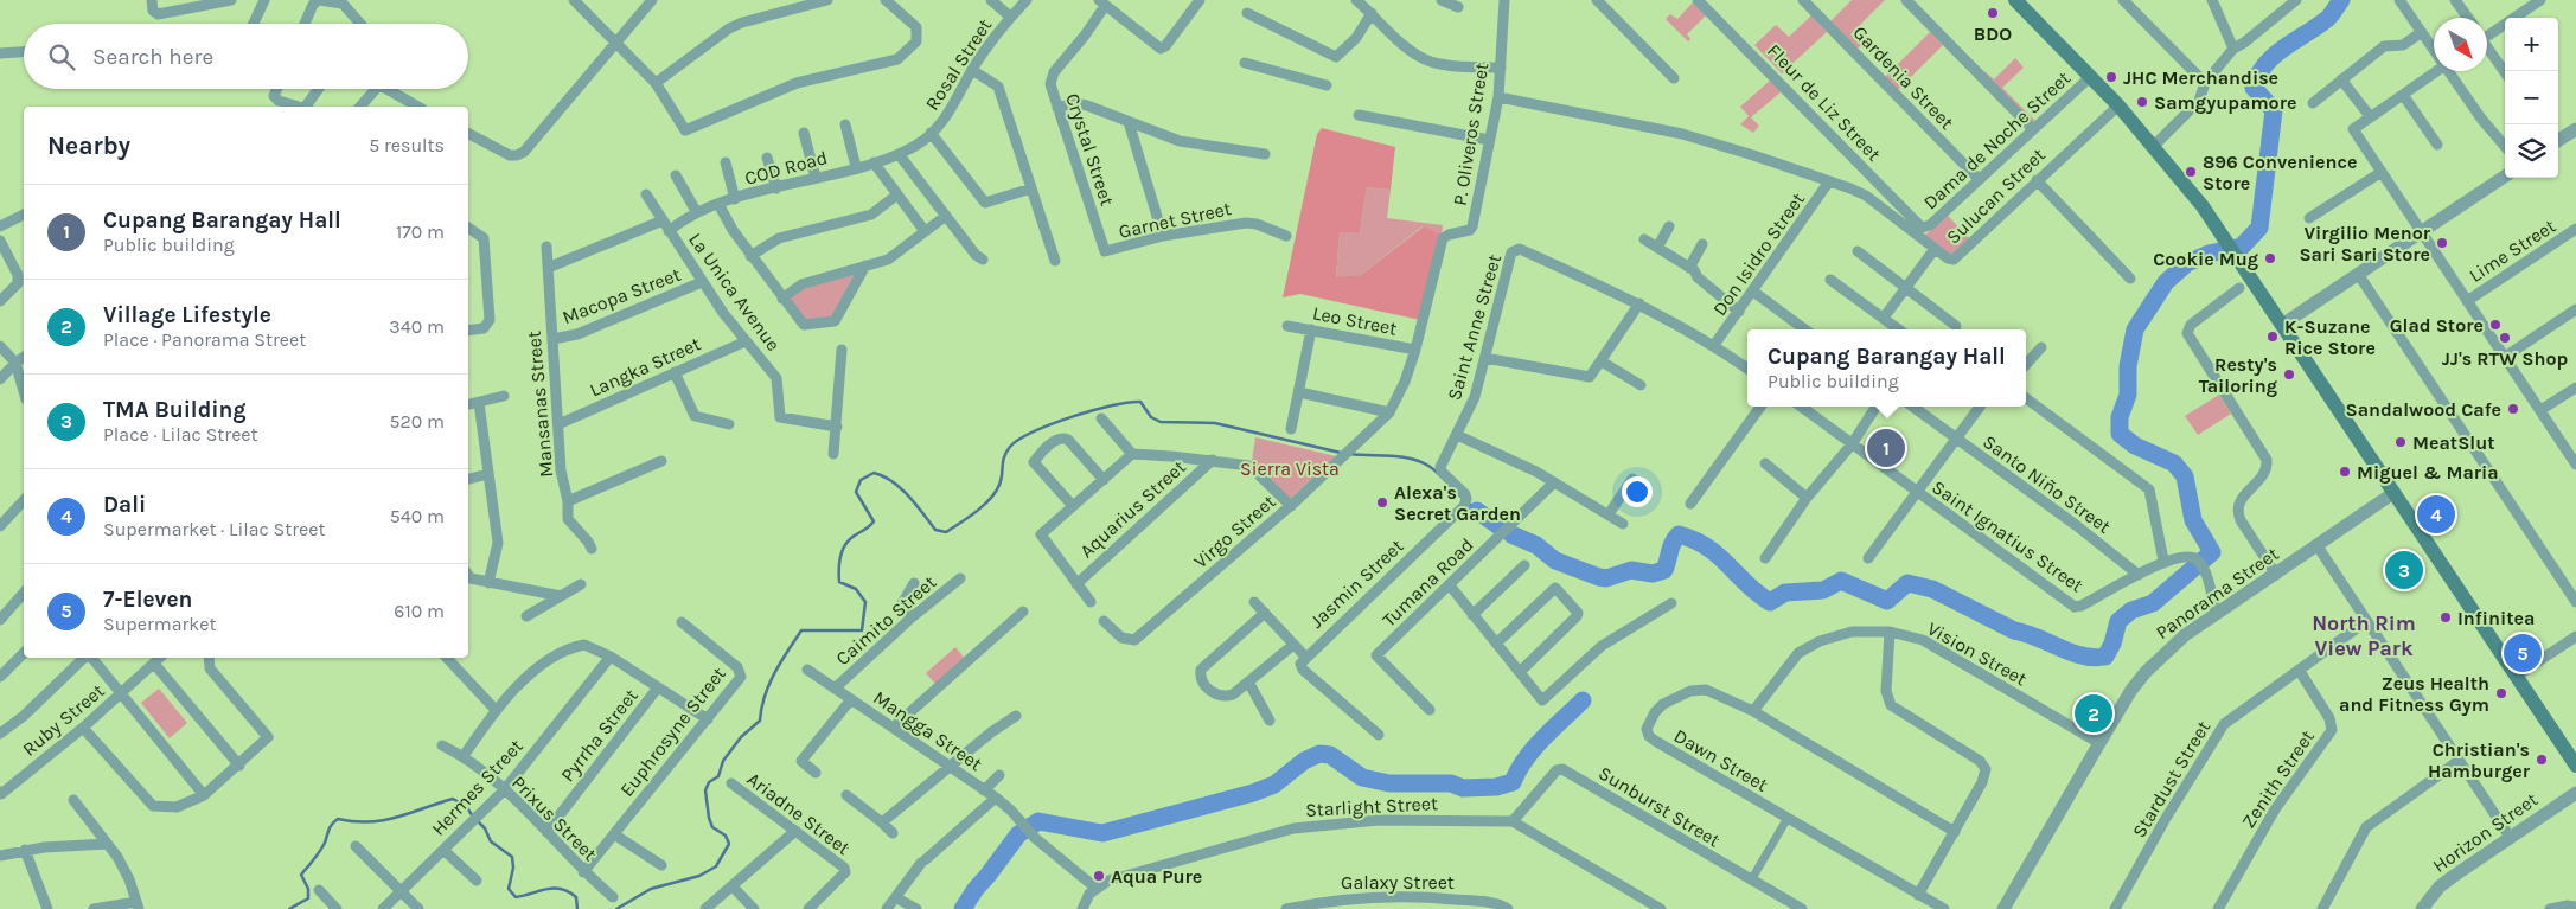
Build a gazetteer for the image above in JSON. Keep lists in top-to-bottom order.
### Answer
{
  "streets": {
    "street": [
      "Rosal Street",
      "Gardenia Street",
      "Fleur de Liz Street",
      "P. Oliveros Street",
      "Dama de Noche Street",
      "Crystal Street",
      "COD Road",
      "Sulucan Street",
      "Garnet Street",
      "Lime Street",
      "Don Isidro Street",
      "La Unica Avenue",
      "Macopa Street",
      "Leo Street",
      "Saint Anne Street",
      "Langka Street",
      "Mansanas Street",
      "Santo Niño Street",
      "Aquarius Street",
      "Virgo Street",
      "Saint Ignatius Street",
      "Tumana Road",
      "Jasmin Street",
      "Panorama Street",
      "Caimito Street",
      "Vision Street",
      "Ruby Street",
      "Mangga Street",
      "Euphrosyne Street",
      "Pyrrha Street",
      "Dawn Street",
      "Stardust Street",
      "Zenith Street",
      "Hermes Street",
      "Starlight Street",
      "Sunburst Street",
      "Ariadne Street",
      "Prixus Street",
      "Horizon Street",
      "Galaxy Street"
    ]
  },
  "crossings": [
    ["Rosal Street", "COD Road"],
    ["Gardenia Street", "Dama de Noche Street"],
    ["Fleur de Liz Street", "Dama de Noche Street"],
    ["P. Oliveros Street", "Sulucan Street"],
    ["P. Oliveros Street", "Virgo Street"],
    ["Crystal Street", "Garnet Street"],
    ["COD Road", "La Unica Avenue"],
    ["Sulucan Street", "Don Isidro Street"],
    ["La Unica Avenue", "Macopa Street"],
    ["La Unica Avenue", "Langka Street"],
    ["Macopa Street", "Mansanas Street"],
    ["Leo Street", "Virgo Street"],
    ["Saint Anne Street", "Jasmin Street"],
    ["Langka Street", "Mansanas Street"],
    ["Santo Niño Street", "Saint Ignatius Street"],
    ["Saint Ignatius Street", "Panorama Street"],
    ["Panorama Street", "Vision Street"],
    ["Caimito Street", "Mangga Street"],
    ["Vision Street", "Dawn Street"],
    ["Mangga Street", "Starlight Street"],
    ["Euphrosyne Street", "Prixus Street"],
    ["Pyrrha Street", "Prixus Street"],
    ["Stardust Street", "Zenith Street"],
    ["Hermes Street", "Prixus Street"],
    ["Starlight Street", "Sunburst Street"]
  ],
  "districts": ["North Rim View Park"],
  "parks": ["Sierra Vista"],
  "places": [
    "BDO",
    "JHC Merchandise",
    "Samgyupamore",
    "896 Convenience Store",
    "Virgilio Menor Sari Sari Store",
    "Cookie Mug",
    "Glad Store",
    "K-Suzane Rice Store",
    "JJ's RTW Shop",
    "Resty's Tailoring",
    "Sandalwood Cafe",
    "MeatSlut",
    "Miguel & Maria",
    "Alexa's Secret Garden",
    "Infinitea",
    "Zeus Health and Fitness Gym",
    "Christian's Hamburger",
    "Aqua Pure"
  ],
  "north": "bottom right",
  "page": {
    "map_buttons": ["+", "−"],
    "search": "Search here",
    "heading": ["Nearby", "5 results"],
    "list": [
      {
        "mark": "1",
        "name": "Cupang Barangay Hall",
        "note": "Public building",
        "value": "170 m"
      },
      {
        "mark": "2",
        "name": "Village Lifestyle",
        "note": "Place · Panorama Street",
        "value": "340 m"
      },
      {
        "mark": "3",
        "name": "TMA Building",
        "note": "Place · Lilac Street",
        "value": "520 m"
      },
      {
        "mark": "4",
        "name": "Dali",
        "note": "Supermarket · Lilac Street",
        "value": "540 m"
      },
      {
        "mark": "5",
        "name": "7-Eleven",
        "note": "Supermarket",
        "value": "610 m"
      }
    ],
    "popup": ["Cupang Barangay Hall", "Public building"],
    "pins": [
      "1",
      "4",
      "3",
      "5",
      "2"
    ]
  }
}
